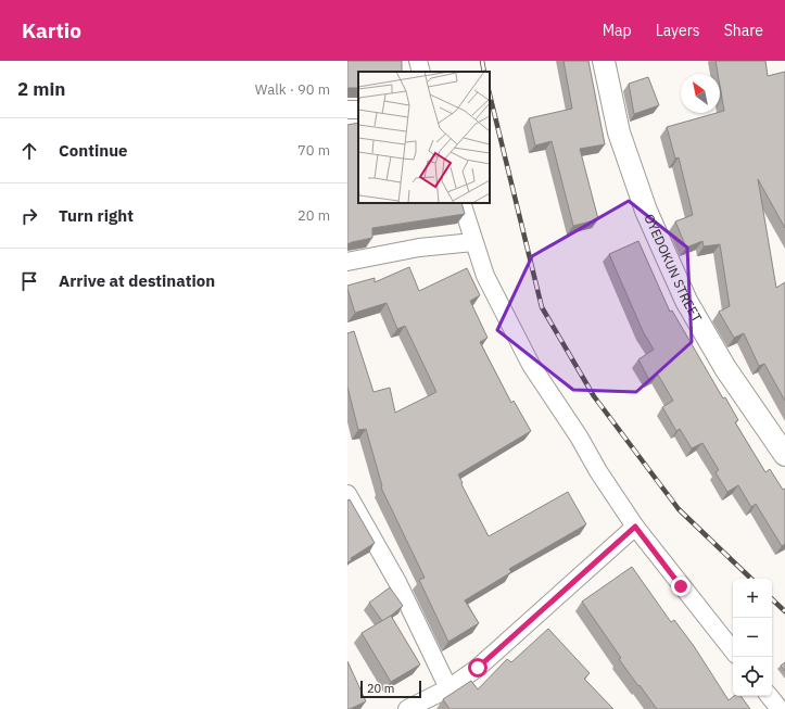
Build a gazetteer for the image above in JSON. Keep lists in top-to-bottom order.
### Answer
{
  "streets": {
    "street": ["OYEDOKUN STREET"]
  },
  "scale_bar": "20 m",
  "north": "top left",
  "page": {
    "header": "Kartio",
    "nav": ["Map", "Layers", "Share"],
    "heading": ["2 min", "Walk · 90 m"],
    "list": [
      ["Continue", "70 m"],
      ["Turn right", "20 m"],
      "Arrive at destination"
    ],
    "map_buttons": ["+", "−"],
    "scale": "20 m"
  }
}
